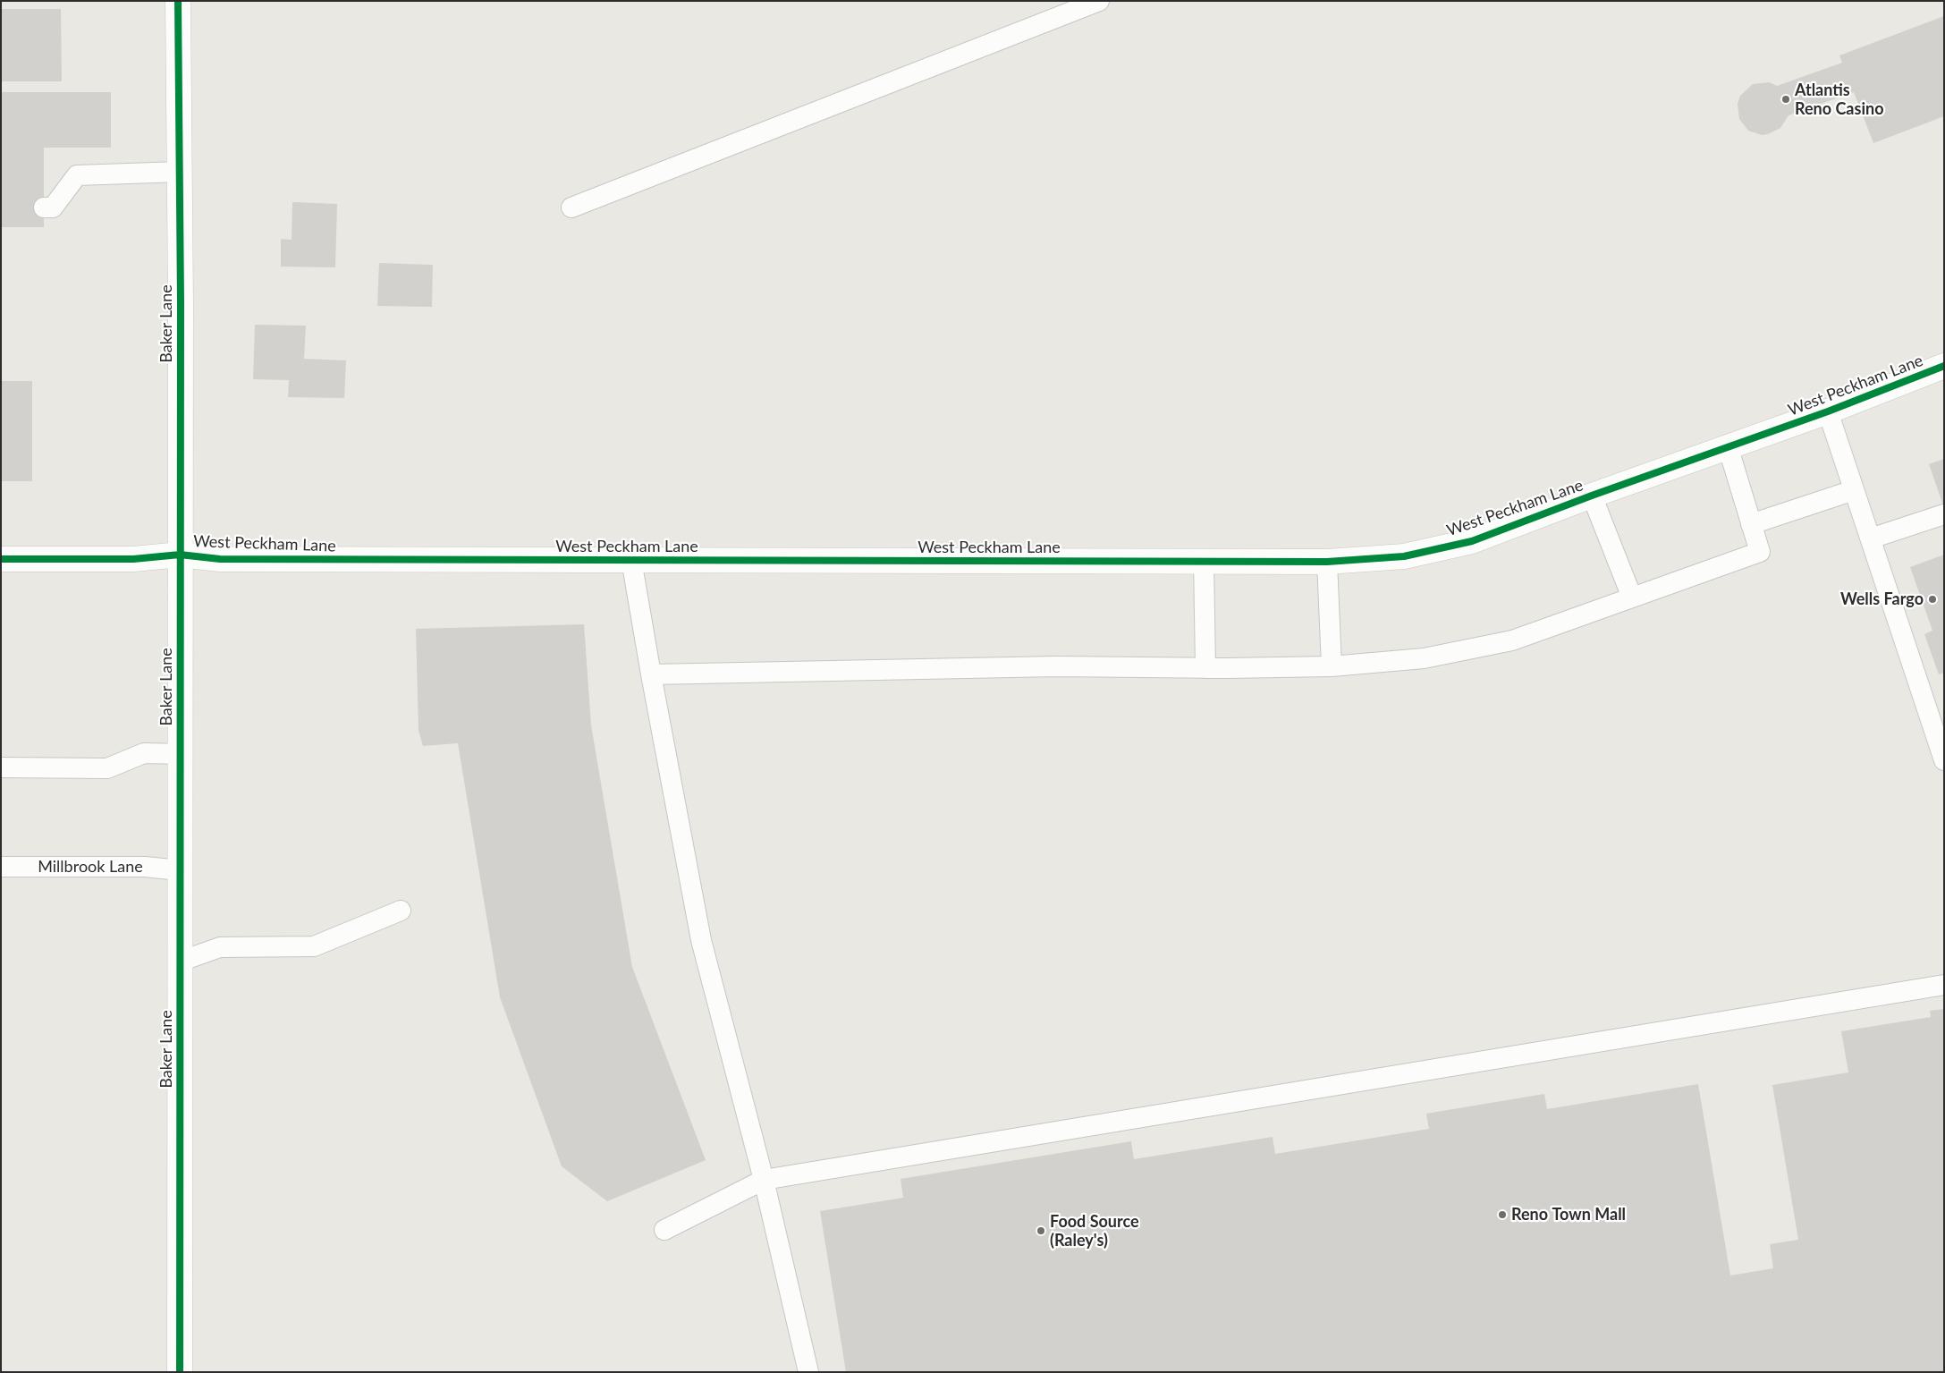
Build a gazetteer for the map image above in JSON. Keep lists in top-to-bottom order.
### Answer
{
  "streets": {
    "street": ["Baker Lane", "West Peckham Lane"],
    "lane": ["Millbrook Lane"]
  },
  "crossings": [
    ["Baker Lane", "West Peckham Lane"],
    ["Baker Lane", "Millbrook Lane"]
  ],
  "places": [
    "Atlantis Reno Casino",
    "Wells Fargo",
    "Reno Town Mall",
    "Food Source (Raley's)"
  ]
}
